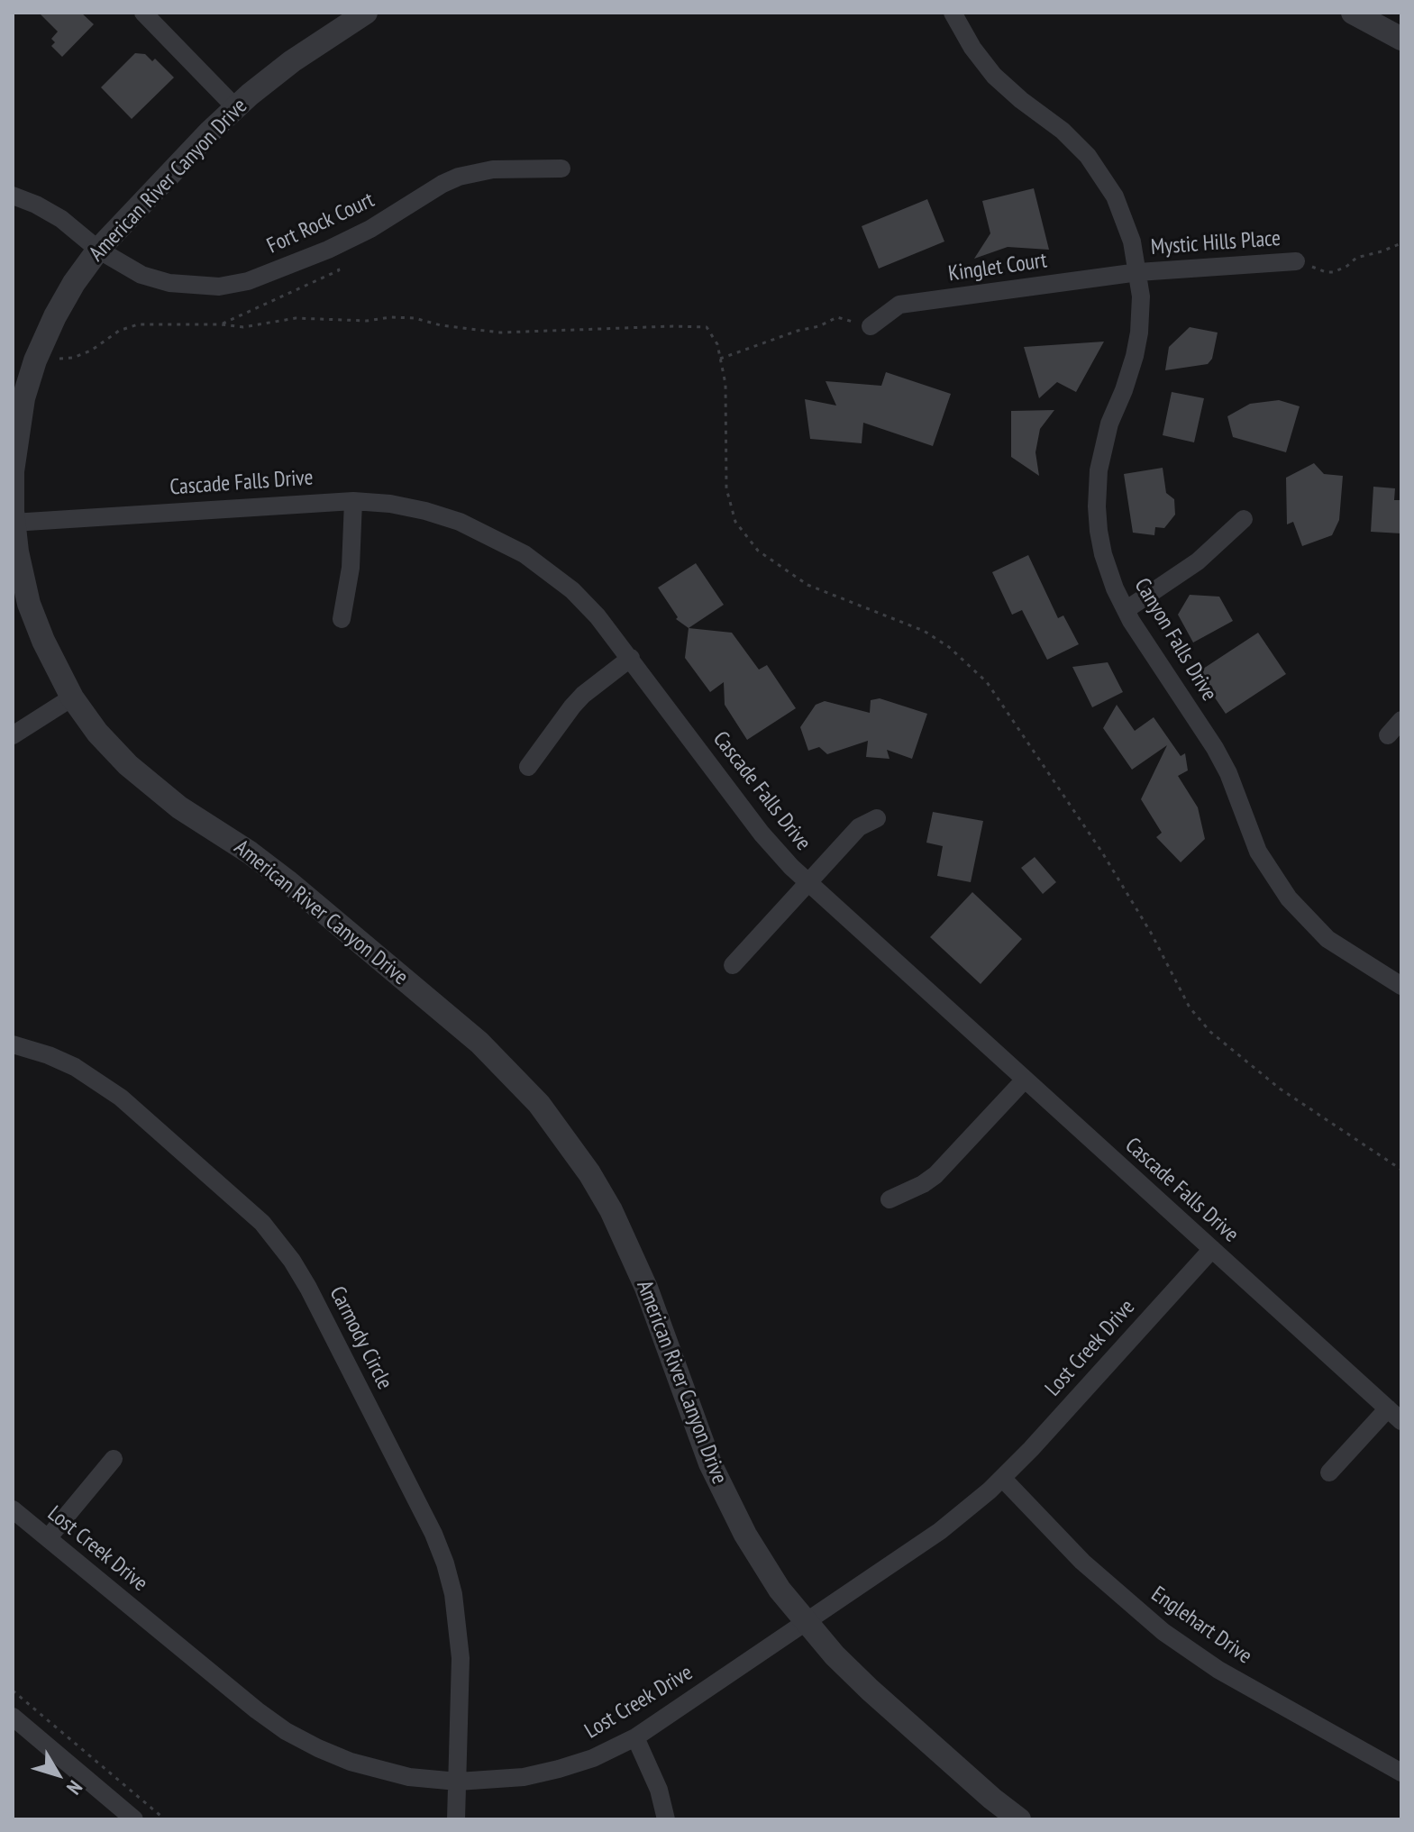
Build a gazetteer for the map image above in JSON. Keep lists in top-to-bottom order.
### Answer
{
  "streets": {
    "street": [
      "American River Canyon Drive",
      "Fort Rock Court",
      "Mystic Hills Place",
      "Kinglet Court",
      "Cascade Falls Drive",
      "Canyon Falls Drive",
      "Carmody Circle",
      "Lost Creek Drive",
      "Englehart Drive"
    ]
  },
  "crossings": [
    ["American River Canyon Drive", "Fort Rock Court"],
    ["American River Canyon Drive", "Cascade Falls Drive"],
    ["American River Canyon Drive", "Lost Creek Drive"],
    ["Mystic Hills Place", "Kinglet Court"],
    ["Mystic Hills Place", "Canyon Falls Drive"],
    ["Kinglet Court", "Canyon Falls Drive"],
    ["Cascade Falls Drive", "Lost Creek Drive"],
    ["Carmody Circle", "Lost Creek Drive"],
    ["Lost Creek Drive", "Englehart Drive"]
  ],
  "north": "bottom right"
}
